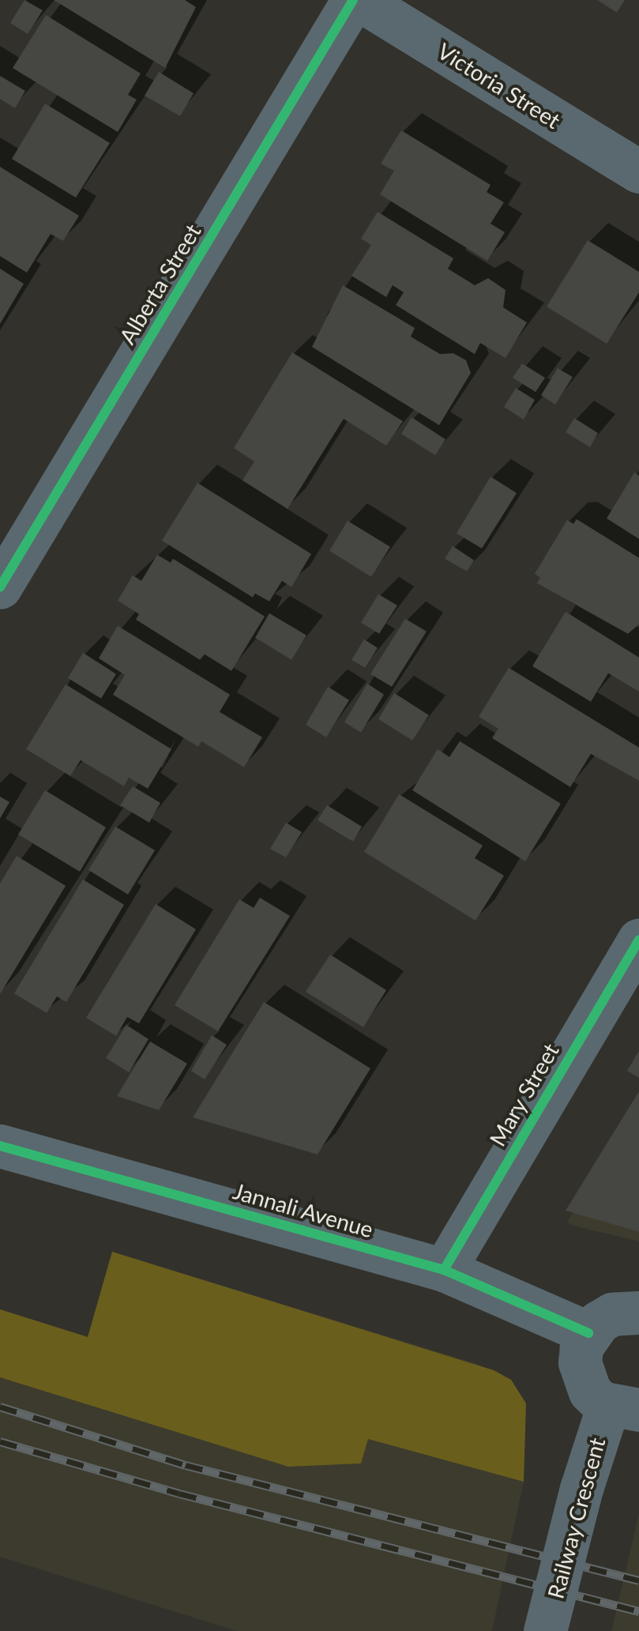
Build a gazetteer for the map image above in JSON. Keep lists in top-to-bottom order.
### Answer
{
  "streets": {
    "street": [
      "Victoria Street",
      "Alberta Street",
      "Mary Street",
      "Jannali Avenue",
      "Railway Crescent"
    ]
  },
  "crossings": [
    ["Mary Street", "Jannali Avenue"]
  ]
}
